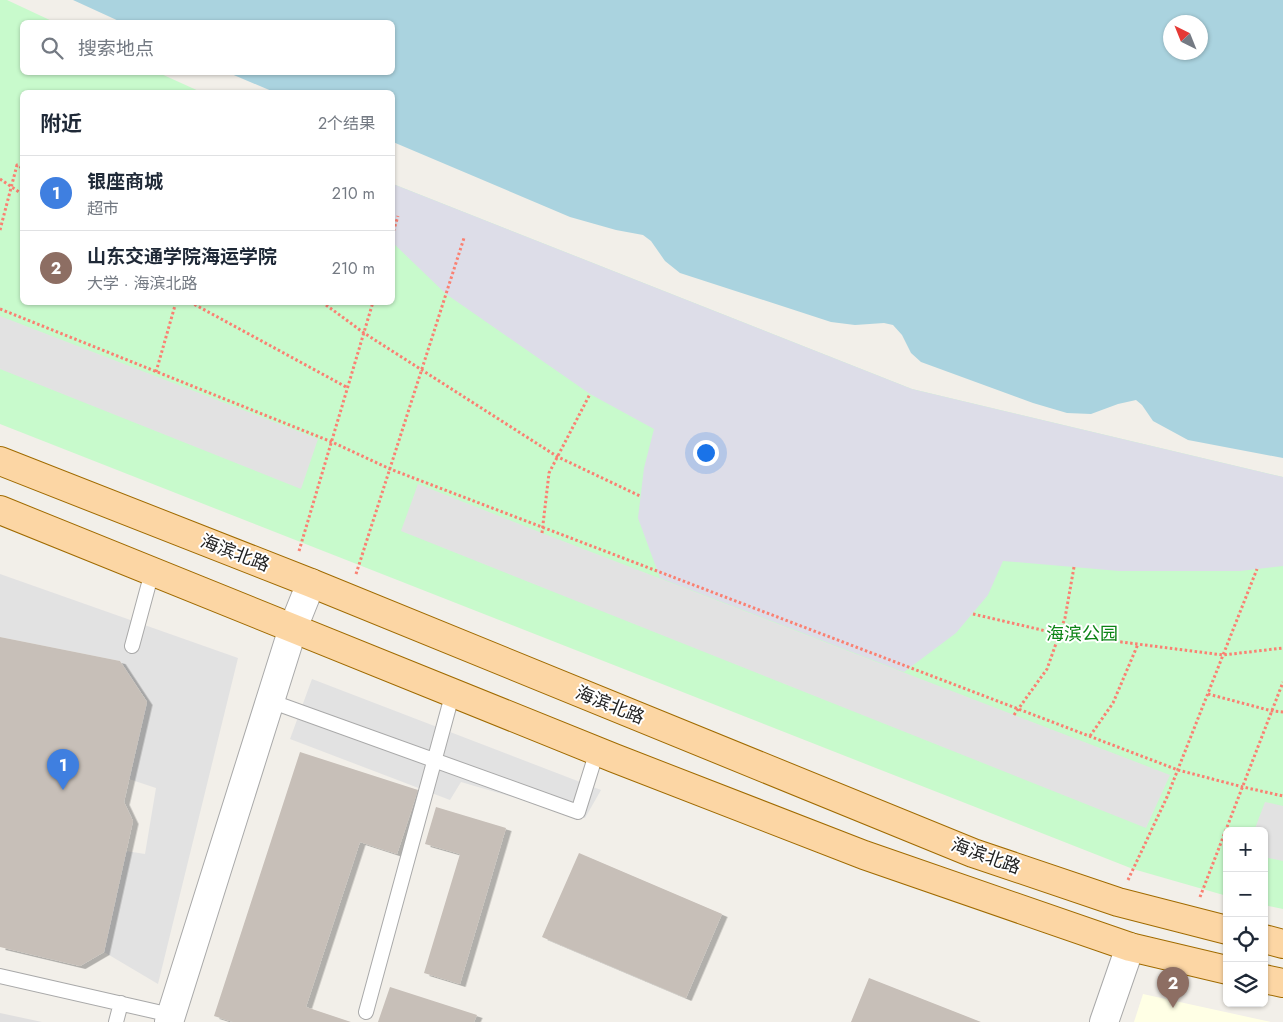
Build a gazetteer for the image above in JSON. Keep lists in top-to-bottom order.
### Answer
{
  "streets": {
    "main road": ["海滨北路"]
  },
  "parks": ["海滨公园"],
  "north": "top left",
  "page": {
    "search": "搜索地点",
    "heading": ["附近", "2个结果"],
    "list": [
      {
        "mark": "1",
        "name": "银座商城",
        "note": "超市",
        "value": "210 m"
      },
      {
        "mark": "2",
        "name": "山东交通学院海运学院",
        "note": "大学 · 海滨北路",
        "value": "210 m"
      }
    ],
    "pins": ["1", "2"],
    "map_buttons": ["+", "−"]
  }
}
